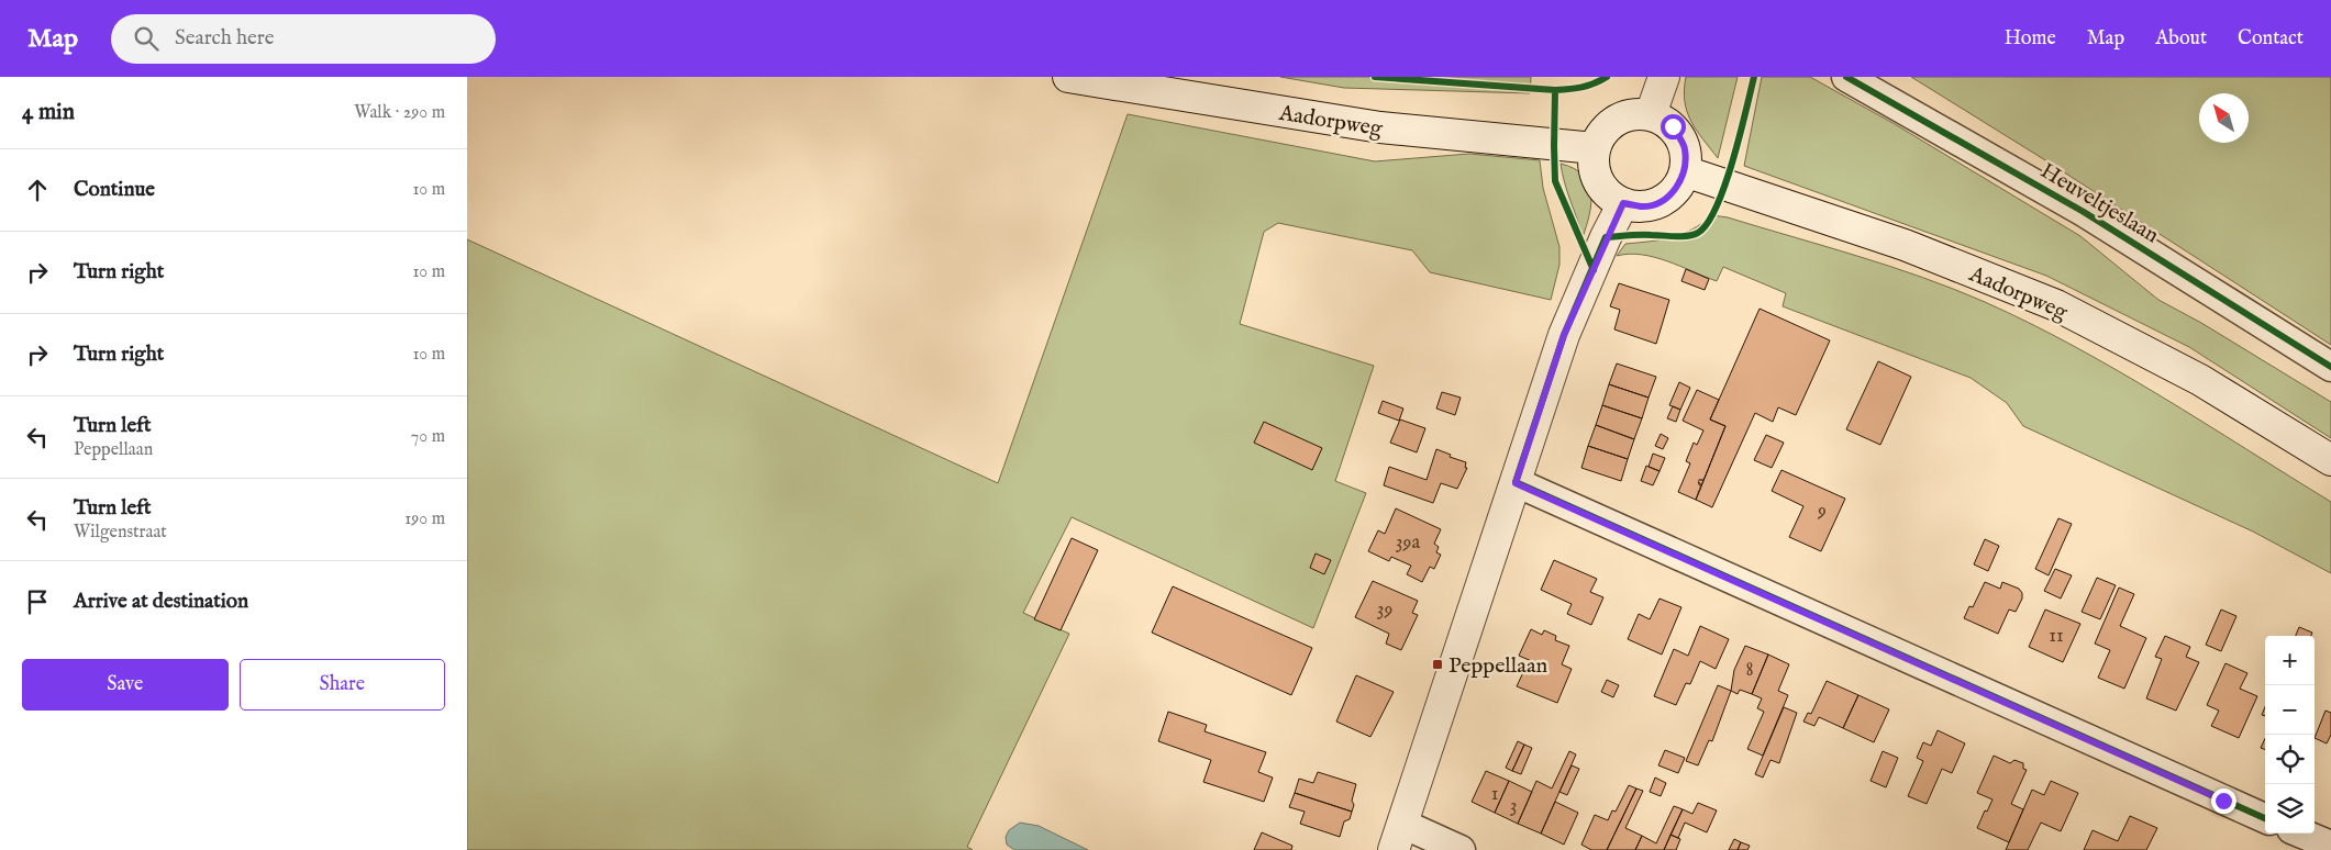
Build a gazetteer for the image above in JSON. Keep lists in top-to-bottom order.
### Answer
{
  "streets": {
    "main road": ["Aadorpweg"],
    "street": ["Heuveltjeslaan"]
  },
  "places": {
    "transit": ["Peppellaan"]
  },
  "house_numbers": [
    "5",
    "9",
    "39a",
    "39",
    "11",
    "8",
    "1",
    "3"
  ],
  "north": "top left",
  "page": {
    "header": "Map",
    "search": "Search here",
    "nav": [
      "Home",
      "Map",
      "About",
      "Contact"
    ],
    "heading": ["4 min", "Walk · 290 m"],
    "list": [
      ["Continue", "10 m"],
      ["Turn right", "10 m"],
      ["Turn right", "10 m"],
      ["Turn left", "Peppellaan", "70 m"],
      ["Turn left", "Wilgenstraat", "190 m"],
      "Arrive at destination"
    ],
    "map_buttons": ["+", "−"],
    "buttons": ["Save", "Share"]
  }
}
